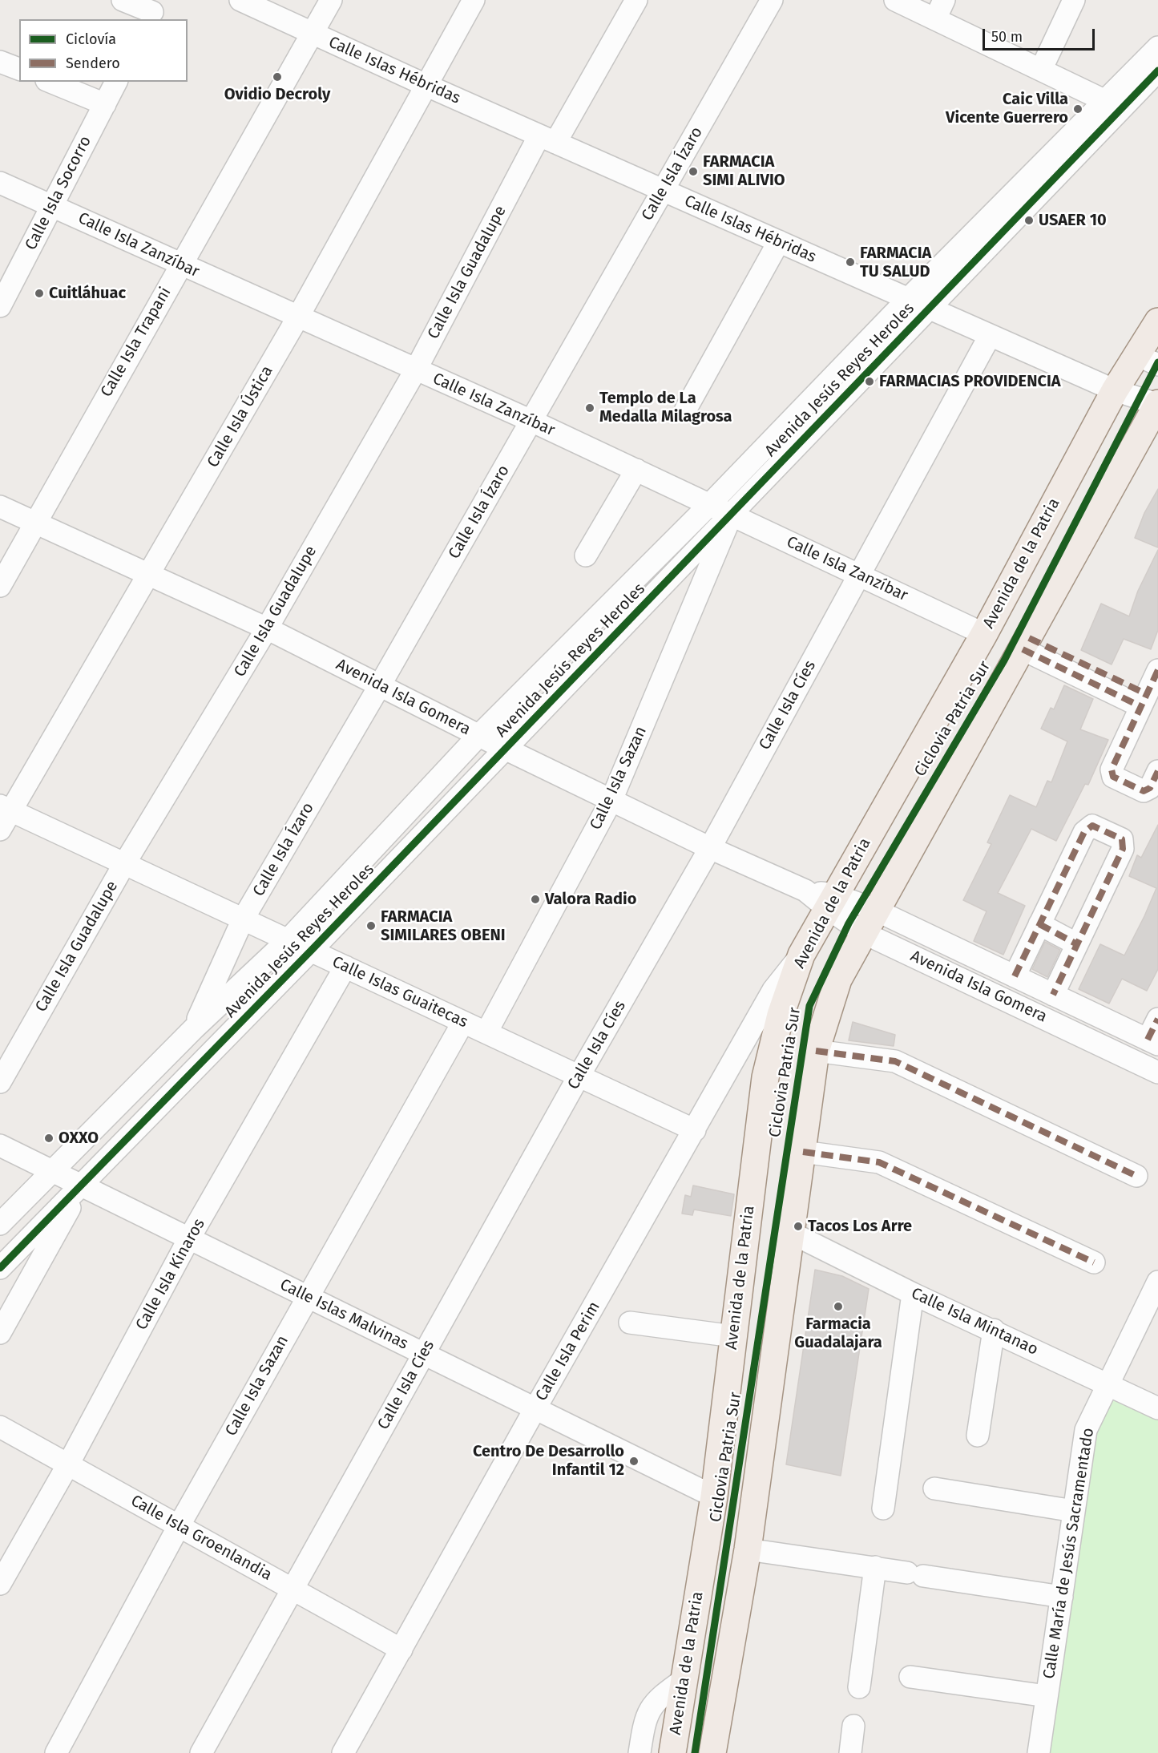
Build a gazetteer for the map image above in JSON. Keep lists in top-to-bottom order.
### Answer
{
  "streets": {
    "main road": ["Avenida de la Patria"],
    "street": [
      "Calle Islas Hébridas",
      "Calle Isla Ízaro",
      "Calle Isla Socorro",
      "Calle Isla Zanzíbar",
      "Calle Isla Guadalupe",
      "Calle Isla Trapani",
      "Avenida Jesús Reyes Heroles",
      "Calle Isla Ústica",
      "Avenida Isla Gomera",
      "Calle Isla Cíes",
      "Calle Isla Sazan",
      "Calle Islas Guaitecas",
      "Calle Isla Kinaros",
      "Calle Islas Malvinas",
      "Calle Isla Mintanao",
      "Calle Isla Perim",
      "Calle Isla Groenlandia",
      "Calle María de Jesús Sacramentado"
    ],
    "cycle path": ["Ciclovia Patria Sur"]
  },
  "crossings": [
    ["Calle Islas Hébridas", "Calle Isla Ízaro"],
    ["Calle Islas Hébridas", "Calle Isla Guadalupe"],
    ["Calle Islas Hébridas", "Calle Isla Trapani"],
    ["Calle Islas Hébridas", "Avenida Jesús Reyes Heroles"],
    ["Calle Islas Hébridas", "Calle Isla Ústica"],
    ["Calle Islas Hébridas", "Avenida de la Patria"],
    ["Calle Islas Hébridas", "Calle Isla Cíes"],
    ["Calle Isla Ízaro", "Calle Isla Zanzíbar"],
    ["Calle Isla Ízaro", "Avenida Jesús Reyes Heroles"],
    ["Calle Isla Ízaro", "Avenida Isla Gomera"],
    ["Calle Isla Ízaro", "Calle Islas Guaitecas"],
    ["Calle Isla Socorro", "Calle Isla Zanzíbar"],
    ["Calle Isla Zanzíbar", "Calle Isla Guadalupe"],
    ["Calle Isla Zanzíbar", "Calle Isla Trapani"],
    ["Calle Isla Zanzíbar", "Avenida Jesús Reyes Heroles"],
    ["Calle Isla Zanzíbar", "Calle Isla Ústica"],
    ["Calle Isla Zanzíbar", "Avenida de la Patria"],
    ["Calle Isla Zanzíbar", "Calle Isla Cíes"],
    ["Calle Isla Zanzíbar", "Calle Isla Sazan"],
    ["Calle Isla Guadalupe", "Avenida Isla Gomera"],
    ["Calle Isla Guadalupe", "Calle Islas Guaitecas"],
    ["Calle Isla Trapani", "Avenida Isla Gomera"],
    ["Avenida Jesús Reyes Heroles", "Avenida Isla Gomera"],
    ["Avenida Jesús Reyes Heroles", "Calle Isla Sazan"],
    ["Avenida Jesús Reyes Heroles", "Calle Islas Guaitecas"],
    ["Avenida Jesús Reyes Heroles", "Calle Islas Malvinas"],
    ["Calle Isla Ústica", "Avenida Isla Gomera"],
    ["Calle Isla Ústica", "Calle Islas Guaitecas"],
    ["Avenida de la Patria", "Avenida Isla Gomera"],
    ["Avenida de la Patria", "Calle Islas Malvinas"],
    ["Avenida de la Patria", "Calle Isla Perim"],
    ["Avenida Isla Gomera", "Calle Isla Cíes"],
    ["Avenida Isla Gomera", "Calle Isla Sazan"],
    ["Calle Isla Cíes", "Calle Islas Guaitecas"],
    ["Calle Isla Cíes", "Calle Islas Malvinas"],
    ["Calle Isla Cíes", "Calle Isla Groenlandia"],
    ["Calle Isla Sazan", "Calle Islas Guaitecas"],
    ["Calle Isla Sazan", "Calle Islas Malvinas"],
    ["Calle Isla Sazan", "Calle Isla Groenlandia"],
    ["Calle Islas Guaitecas", "Calle Isla Kinaros"],
    ["Calle Islas Guaitecas", "Calle Isla Perim"],
    ["Calle Isla Kinaros", "Calle Islas Malvinas"],
    ["Calle Isla Kinaros", "Calle Isla Groenlandia"],
    ["Calle Islas Malvinas", "Calle Isla Perim"],
    ["Calle Isla Mintanao", "Calle María de Jesús Sacramentado"],
    ["Calle Isla Perim", "Calle Isla Groenlandia"]
  ],
  "places": [
    "Ovidio Decroly",
    "Caic Villa Vicente Guerrero",
    "FARMACIA SIMI ALIVIO",
    "USAER 10",
    "FARMACIA TU SALUD",
    "Cuitláhuac",
    "FARMACIAS PROVIDENCIA",
    "Templo de La Medalla Milagrosa",
    "Valora Radio",
    "FARMACIA SIMILARES OBENI",
    "OXXO",
    "Tacos Los Arre",
    "Farmacia Guadalajara",
    "Centro De Desarrollo Infantil 12"
  ],
  "legend": ["Ciclovía", "Sendero"],
  "scale_bar": "50 m"
}
